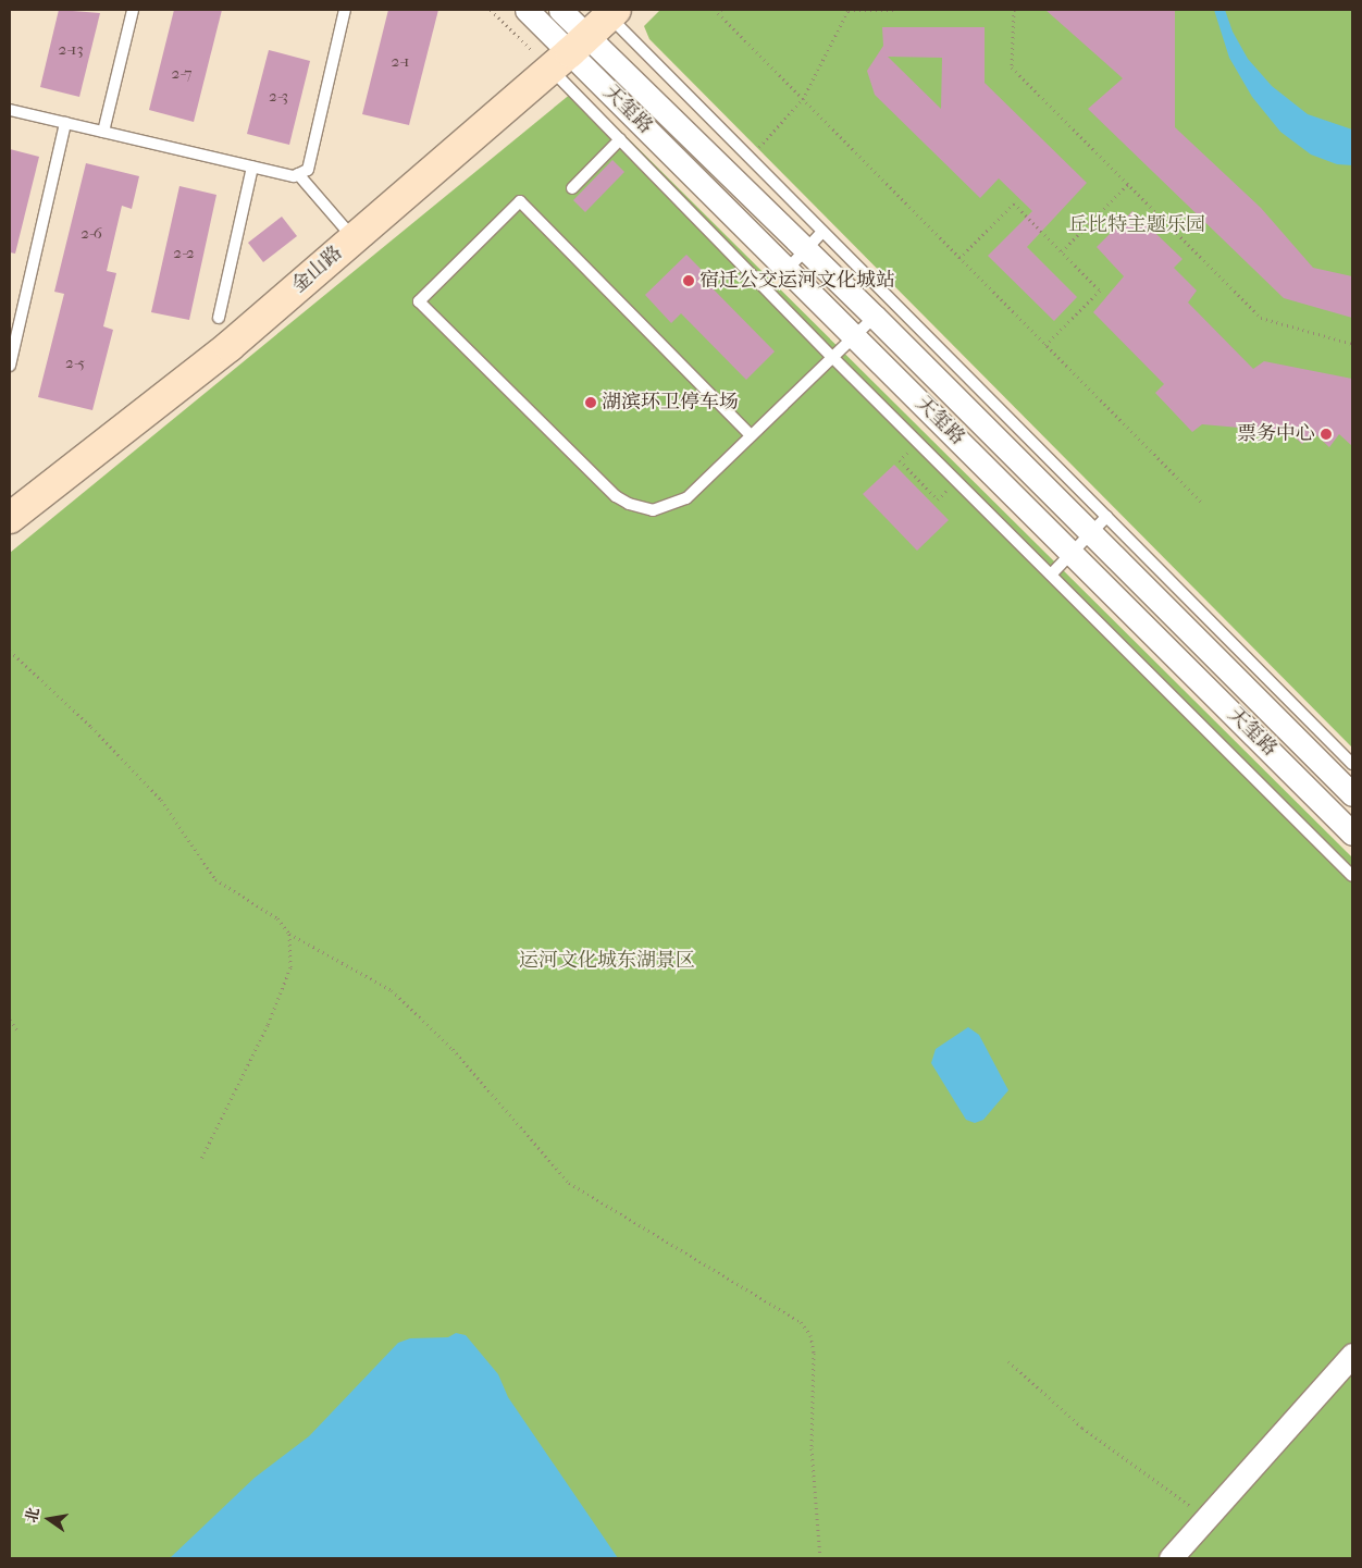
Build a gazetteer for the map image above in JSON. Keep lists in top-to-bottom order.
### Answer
{
  "streets": {
    "street": ["天玺路", "金山路"]
  },
  "crossings": [
    ["天玺路", "金山路"]
  ],
  "parks": ["丘比特主题乐园", "运河文化城东湖景区"],
  "places": ["宿迁公交运河文化城站", "湖滨环卫停车场", "票务中心"],
  "house_numbers": [
    "2-13",
    "2-1",
    "2-7",
    "2-3",
    "2-6",
    "2-2",
    "2-5"
  ],
  "north": "left"
}
